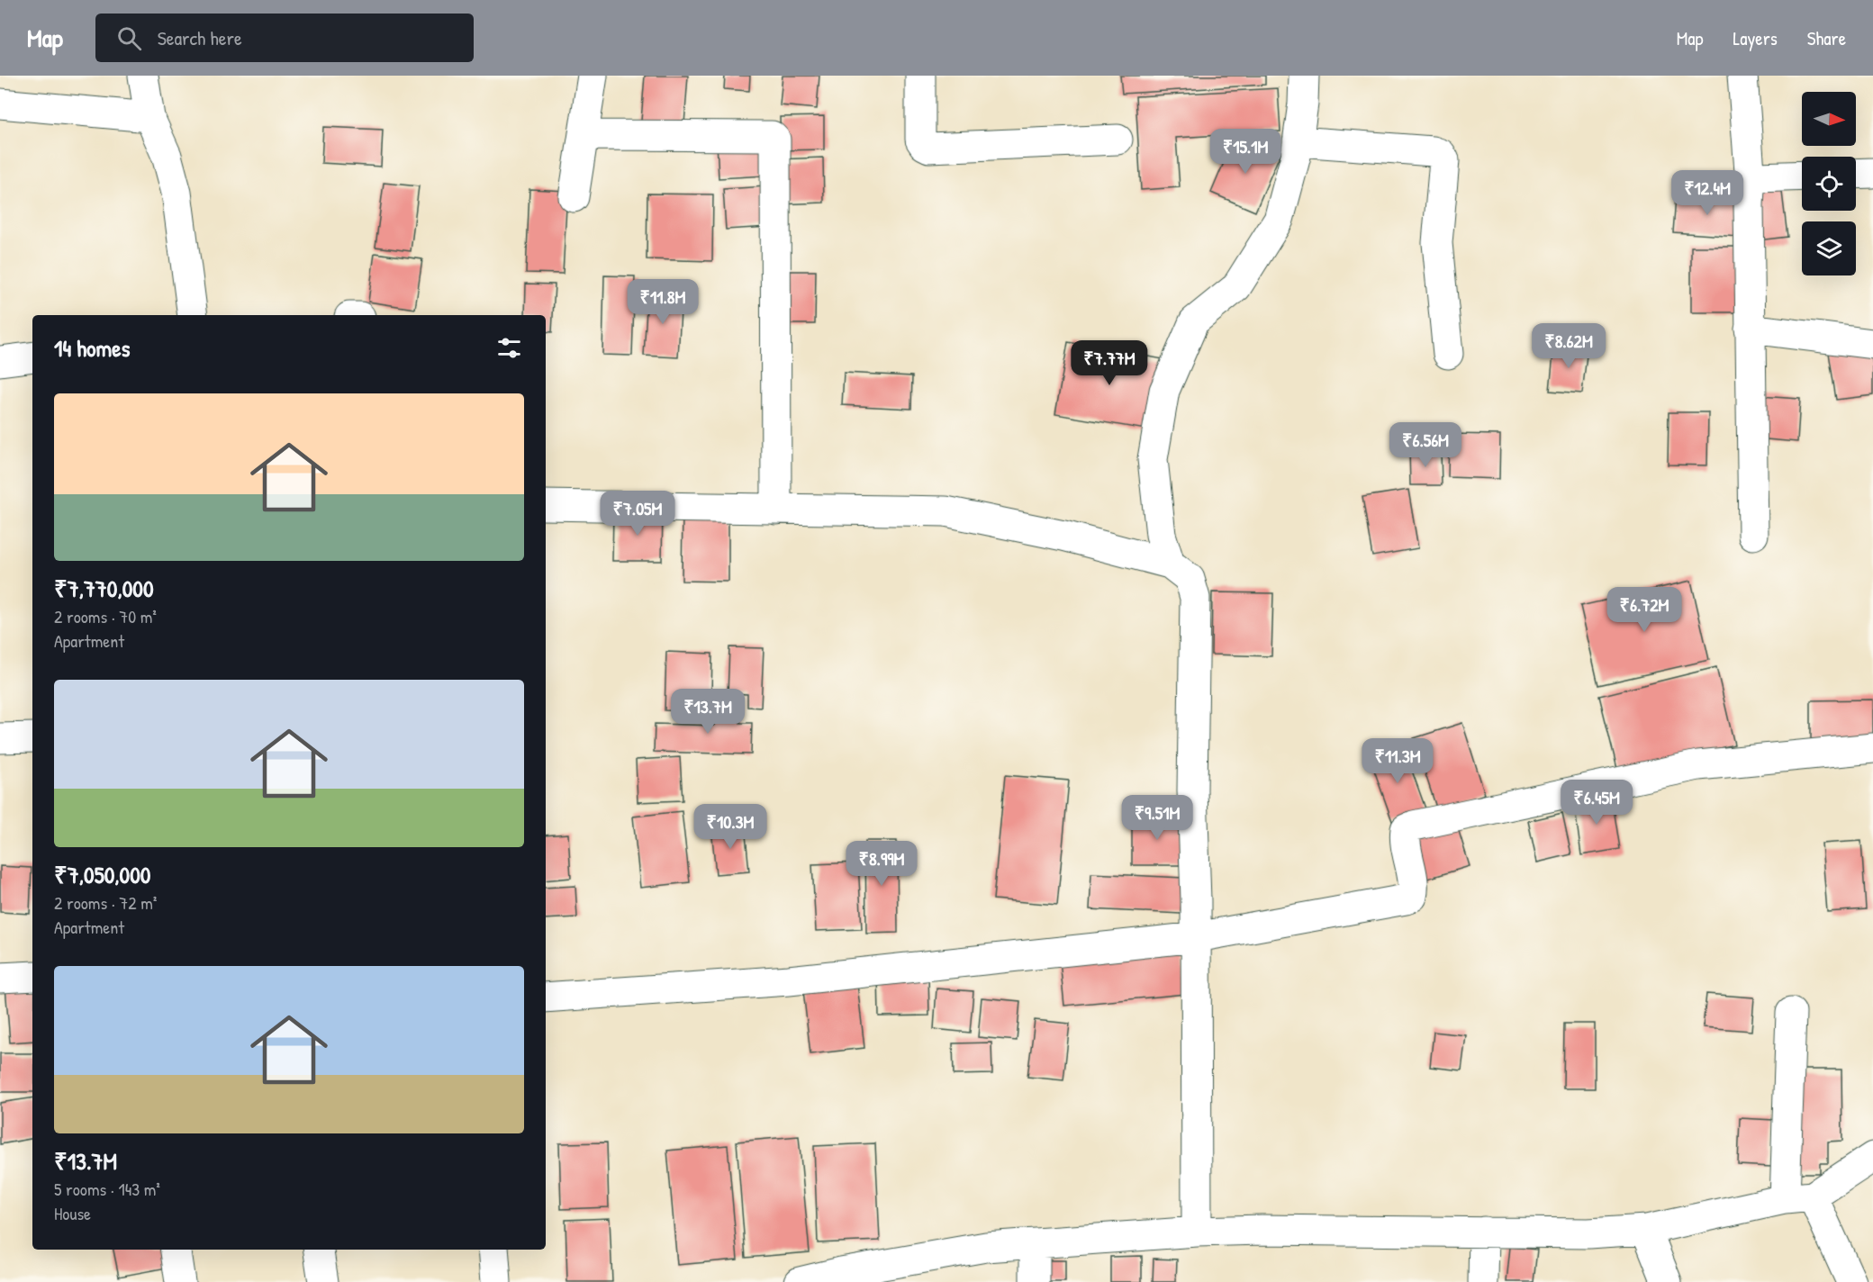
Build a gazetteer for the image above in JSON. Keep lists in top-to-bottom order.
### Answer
{
  "north": "right",
  "page": {
    "header": "Map",
    "search": "Search here",
    "nav": ["Map", "Layers", "Share"],
    "price": [
      "₹15.1M",
      "₹12.4M",
      "₹11.8M",
      "₹8.62M",
      "₹7.77M",
      "₹6.56M",
      "₹7.05M",
      "₹6.72M",
      "₹13.7M",
      "₹11.3M",
      "₹6.45M",
      "₹9.51M",
      "₹10.3M",
      "₹8.99M"
    ],
    "heading": "14 homes",
    "list": [
      {
        "name": "₹7,770,000",
        "note": "2 rooms · 70 m² · Apartment"
      },
      {
        "name": "₹7,050,000",
        "note": "2 rooms · 72 m² · Apartment"
      },
      {
        "name": "₹13.7M",
        "note": "5 rooms · 143 m² · House"
      }
    ]
  }
}
